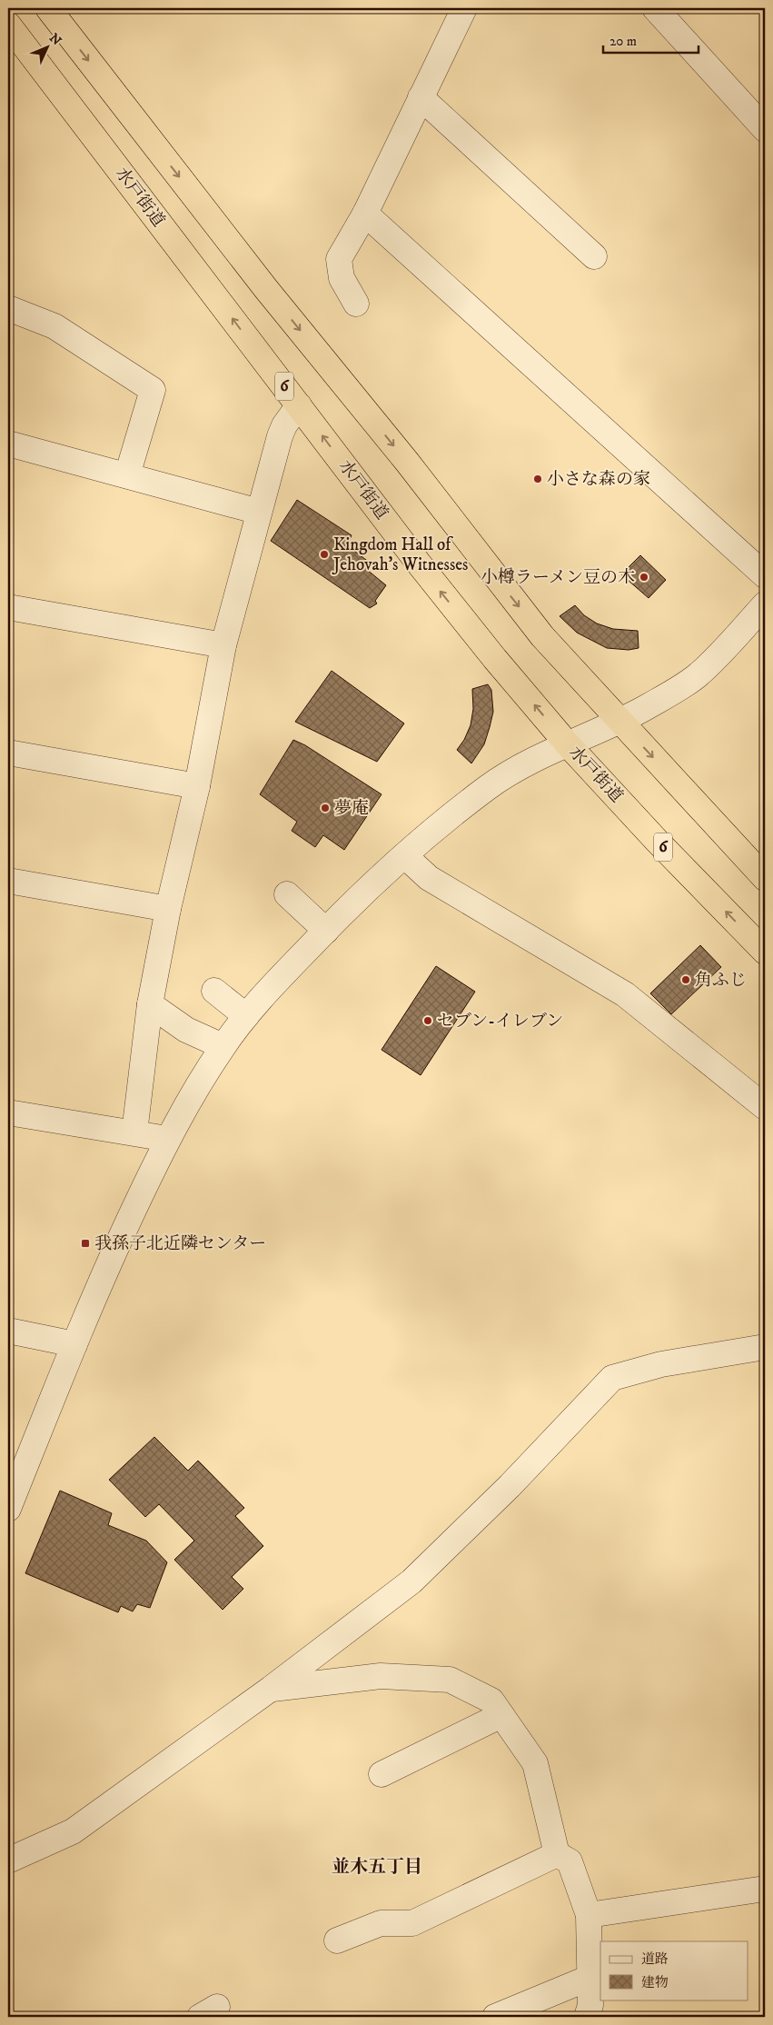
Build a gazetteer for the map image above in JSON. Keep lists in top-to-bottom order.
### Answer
{
  "streets": {
    "highway": ["水戸街道", "6"]
  },
  "districts": ["並木五丁目"],
  "places": {
    "other": [
      "小さな森の家",
      "Kingdom Hall of Jehovah's Witnesses",
      "小樽ラーメン豆の木",
      "夢庵",
      "角ふじ",
      "セブン-イレブン"
    ],
    "transit": ["我孫子北近隣センター"]
  },
  "legend": ["道路", "建物"],
  "scale_bar": "20 m",
  "north": "top right"
}
